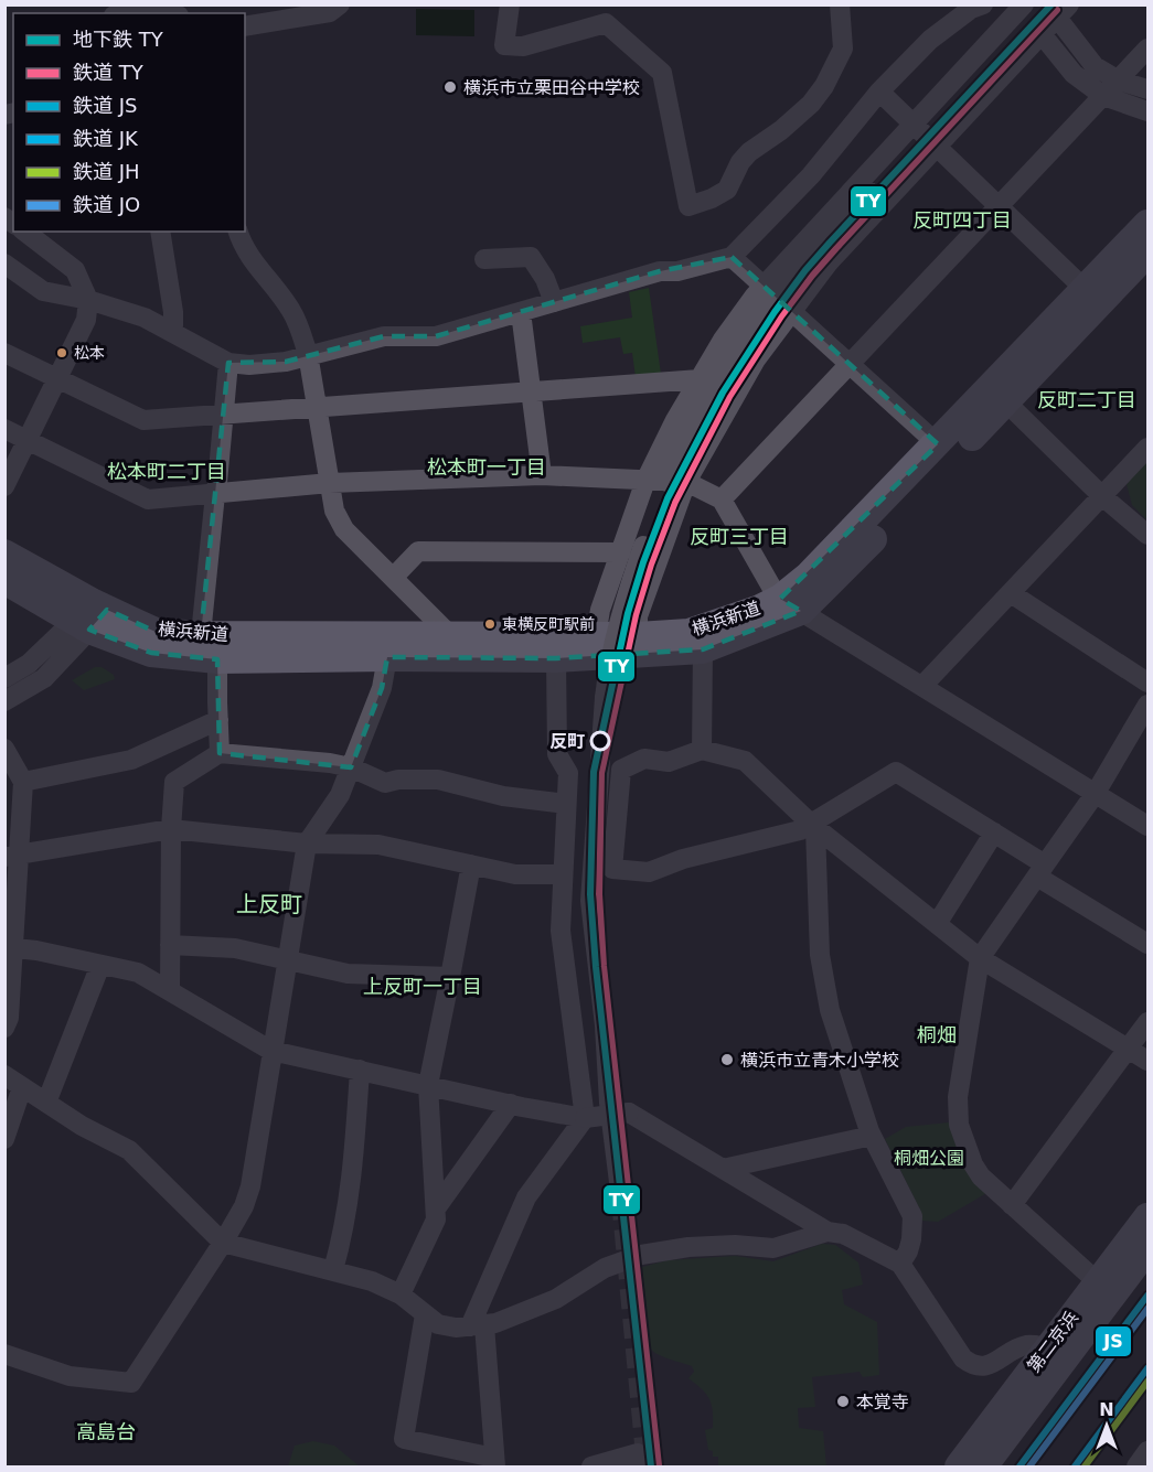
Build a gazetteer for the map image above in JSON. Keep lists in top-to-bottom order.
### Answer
{
  "streets": {
    "highway": ["横浜新道", "第二京浜"]
  },
  "districts": [
    "反町四丁目",
    "反町二丁目",
    "松本町一丁目",
    "松本町二丁目",
    "反町三丁目",
    "上反町",
    "上反町一丁目",
    "桐畑",
    "高島台"
  ],
  "parks": ["桐畑公園"],
  "places": [
    "横浜市立栗田谷中学校",
    "松本",
    "東横反町駅前",
    "反町",
    "横浜市立青木小学校",
    "本覚寺"
  ],
  "lines": [
    "metro line TY",
    "rail line TY",
    "rail line JS",
    "rail line JO",
    "rail line JK",
    "rail line JH"
  ],
  "legend": [
    "地下鉄 TY",
    "鉄道 TY",
    "鉄道 JS",
    "鉄道 JK",
    "鉄道 JH",
    "鉄道 JO"
  ],
  "north": "top"
}
